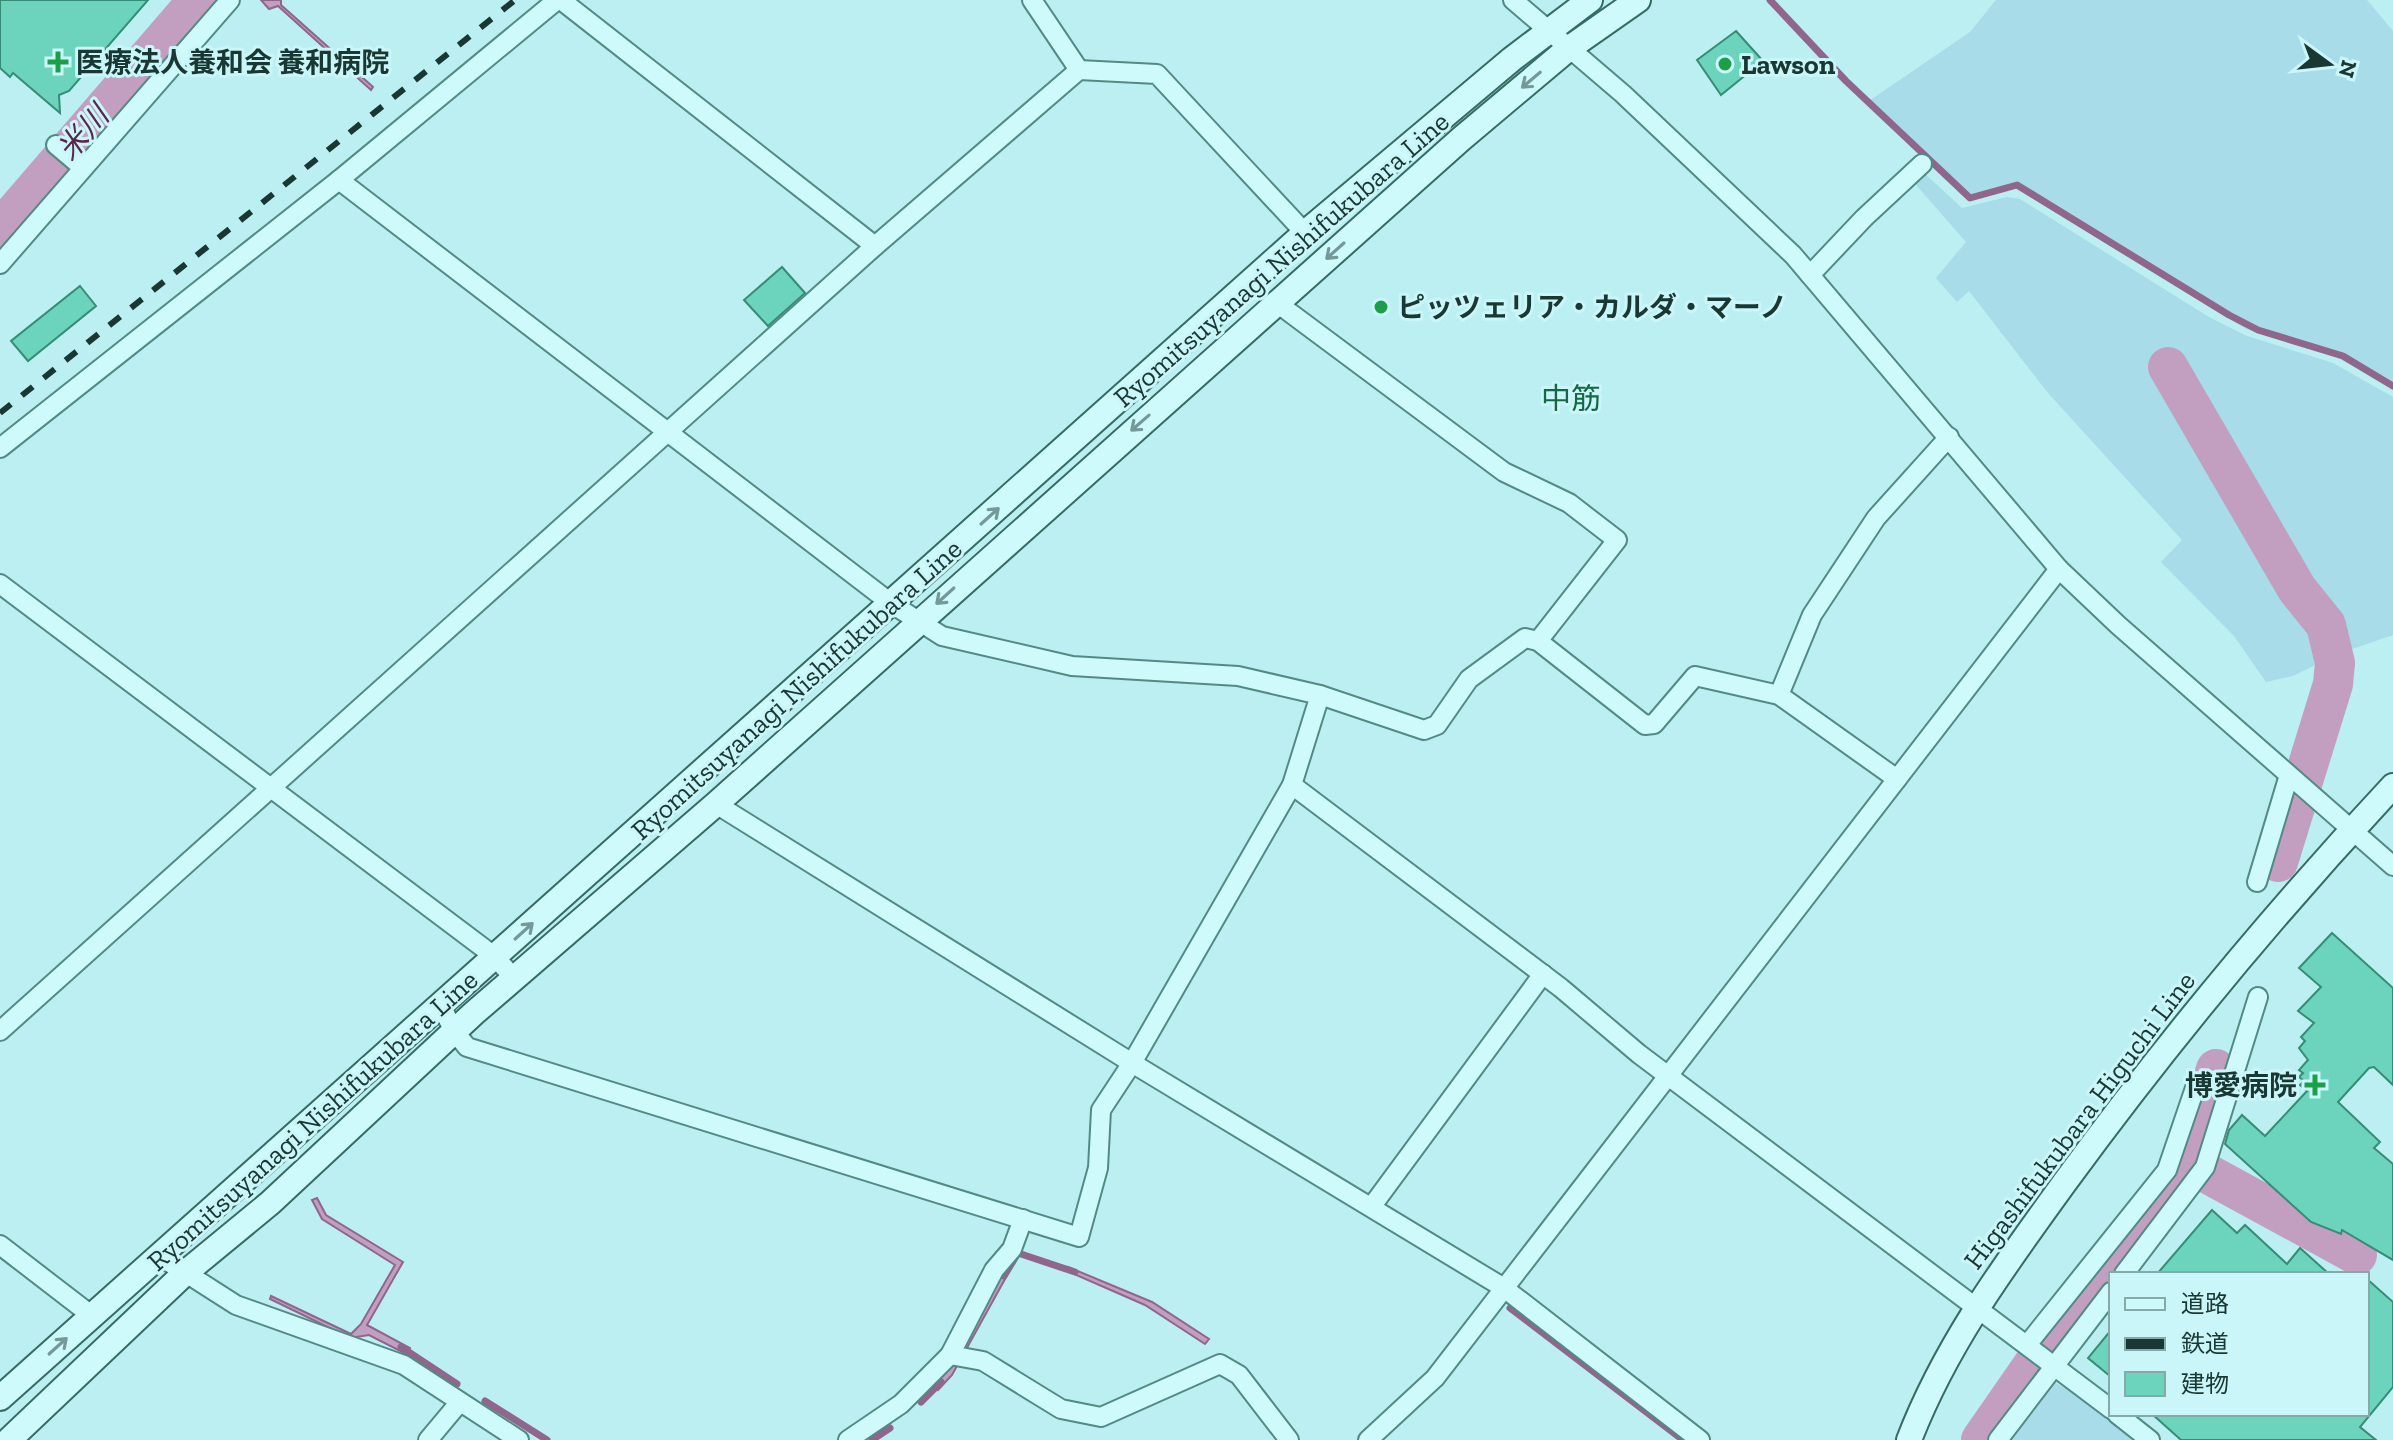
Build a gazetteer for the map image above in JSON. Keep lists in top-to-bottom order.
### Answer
{
  "streets": {
    "main road": ["Ryomitsuyanagi Nishifukubara Line", "Higashifukubara Higuchi Line"]
  },
  "districts": ["中筋"],
  "water": ["米川"],
  "places": {
    "health": ["医療法人養和会 養和病院", "博愛病院"],
    "other": ["Lawson", "ピッツェリア・カルダ・マーノ"]
  },
  "legend": ["道路", "鉄道", "建物"],
  "north": "right"
}
